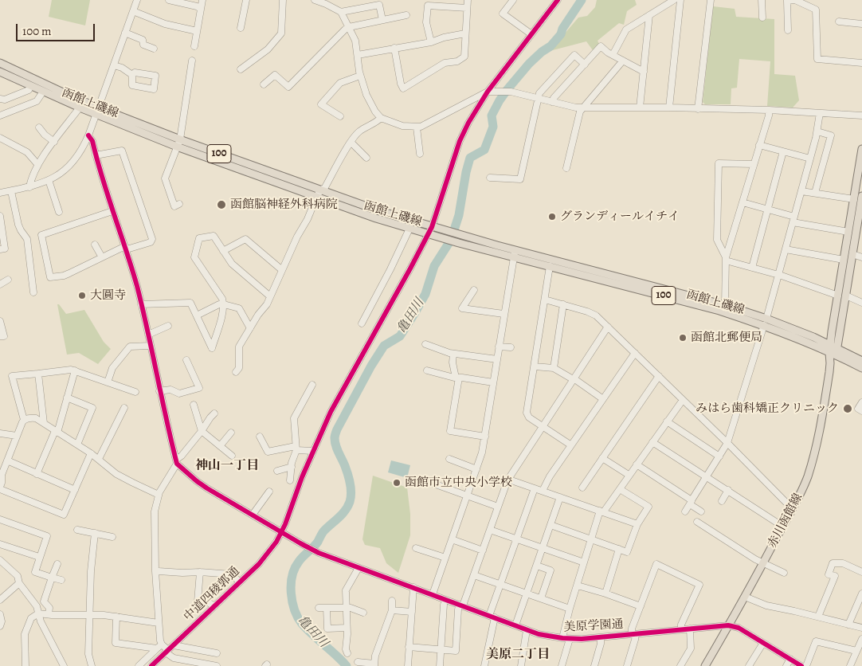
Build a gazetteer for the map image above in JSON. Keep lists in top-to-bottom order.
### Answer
{
  "streets": {
    "main road": ["函館上磯線", "100", "赤川函館線"],
    "street": ["中道四稜郭通", "美原学園通"]
  },
  "crossings": [
    ["函館上磯線", "赤川函館線"],
    ["函館上磯線", "中道四稜郭通"],
    ["赤川函館線", "美原学園通"],
    ["中道四稜郭通", "美原学園通"]
  ],
  "districts": ["神山一丁目", "美原二丁目"],
  "water": ["亀田川"],
  "places": [
    "函館脳神経外科病院",
    "グランディールイチイ",
    "大圓寺",
    "函館北郵便局",
    "みはら歯科矯正クリニック",
    "函館市立中央小学校"
  ],
  "scale_bar": "100 m"
}
